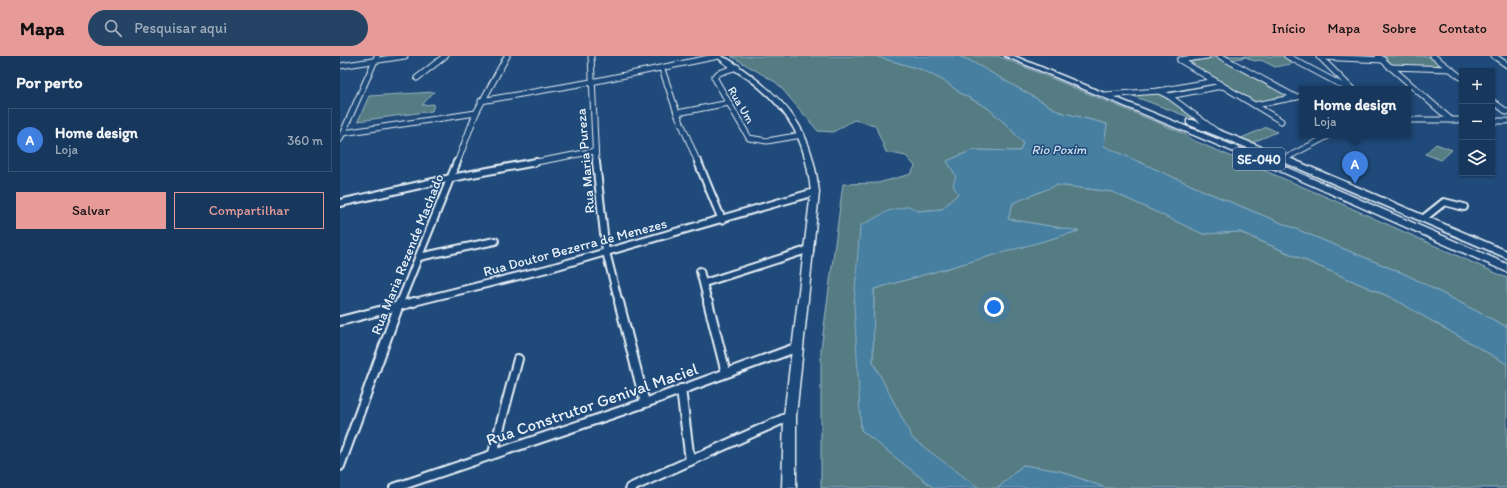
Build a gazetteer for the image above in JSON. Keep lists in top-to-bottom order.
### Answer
{
  "streets": {
    "main road": ["SE-040"],
    "street": [
      "Rua Um",
      "Rua Maria Pureza",
      "Rua Doutor Bezerra de Menezes",
      "Rua Maria Rezende Machado",
      "Rua Construtor Genival Maciel"
    ]
  },
  "crossings": [
    ["Rua Maria Pureza", "Rua Doutor Bezerra de Menezes"],
    ["Rua Maria Pureza", "Rua Construtor Genival Maciel"],
    ["Rua Doutor Bezerra de Menezes", "Rua Maria Rezende Machado"]
  ],
  "water": ["Rio Poxim"],
  "page": {
    "header": "Mapa",
    "search": "Pesquisar aqui",
    "nav": [
      "Início",
      "Mapa",
      "Sobre",
      "Contato"
    ],
    "heading": "Por perto",
    "map_buttons": ["+", "−"],
    "popup": ["Home design", "Loja"],
    "list": [
      {
        "mark": "A",
        "name": "Home design",
        "note": "Loja",
        "value": "360 m"
      }
    ],
    "pins": "A",
    "buttons": ["Salvar", "Compartilhar"]
  }
}
